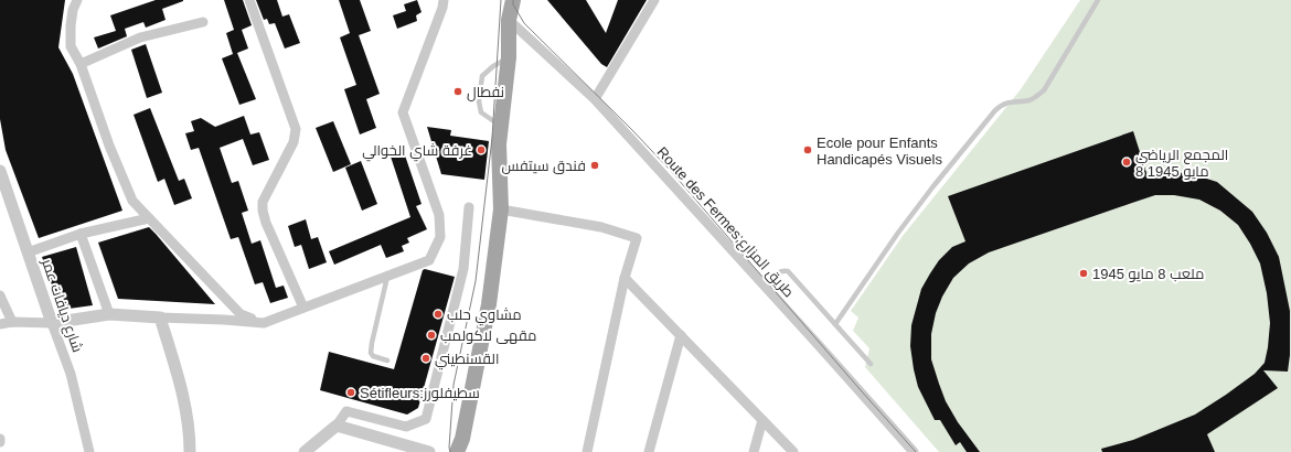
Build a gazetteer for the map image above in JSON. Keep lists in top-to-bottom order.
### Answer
{
  "streets": {
    "street": ["Route des Fermes;طريق المزارع", "شارع ديافات عمر"]
  },
  "places": [
    "نفطال",
    "غرفة شاي الخوالي",
    "Ecole pour Enfants Handicapés Visuels",
    "المجمع الرياضي 8 مايو 1945",
    "فندق سيتفس",
    "ملعب 8 مايو 1945",
    "مشاوي حلب",
    "مقهى لاكولمب",
    "القسنطيني",
    "Sétifleurs;سطيفلورز"
  ]
}
